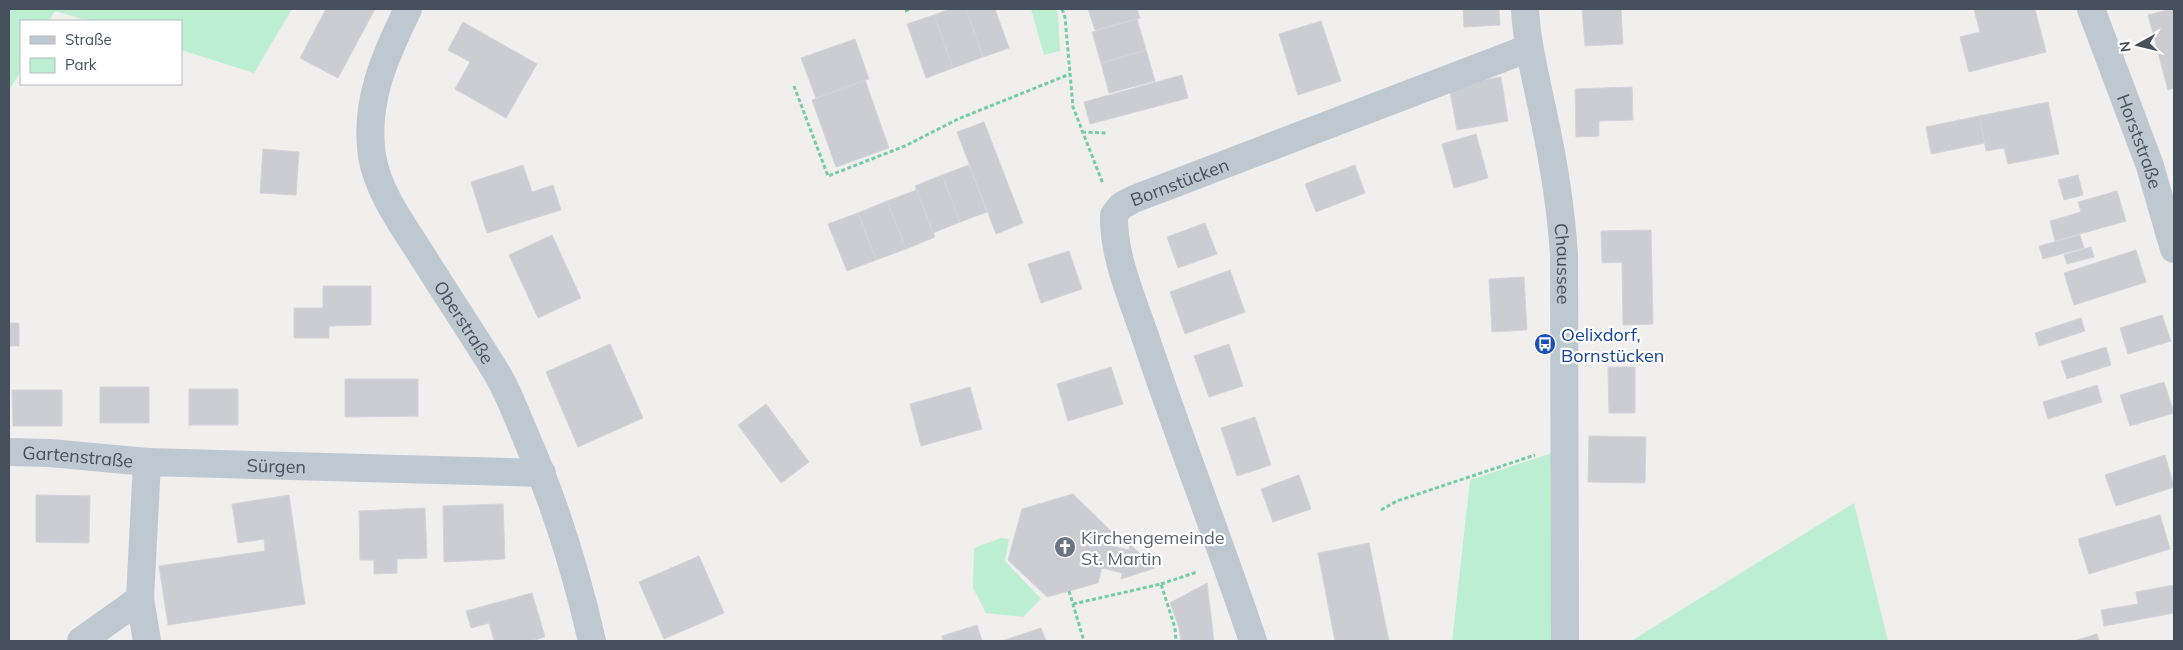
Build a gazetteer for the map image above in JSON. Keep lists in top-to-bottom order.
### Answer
{
  "streets": {
    "street": [
      "Horststraße",
      "Bornstücken",
      "Chaussee",
      "Oberstraße",
      "Gartenstraße",
      "Sürgen"
    ]
  },
  "crossings": [
    ["Bornstücken", "Chaussee"],
    ["Oberstraße", "Sürgen"],
    ["Gartenstraße", "Sürgen"]
  ],
  "places": {
    "bus stop": ["Oelixdorf, Bornstücken"],
    "church": ["Kirchengemeinde St. Martin"]
  },
  "legend": ["Straße", "Park"],
  "north": "left"
}
